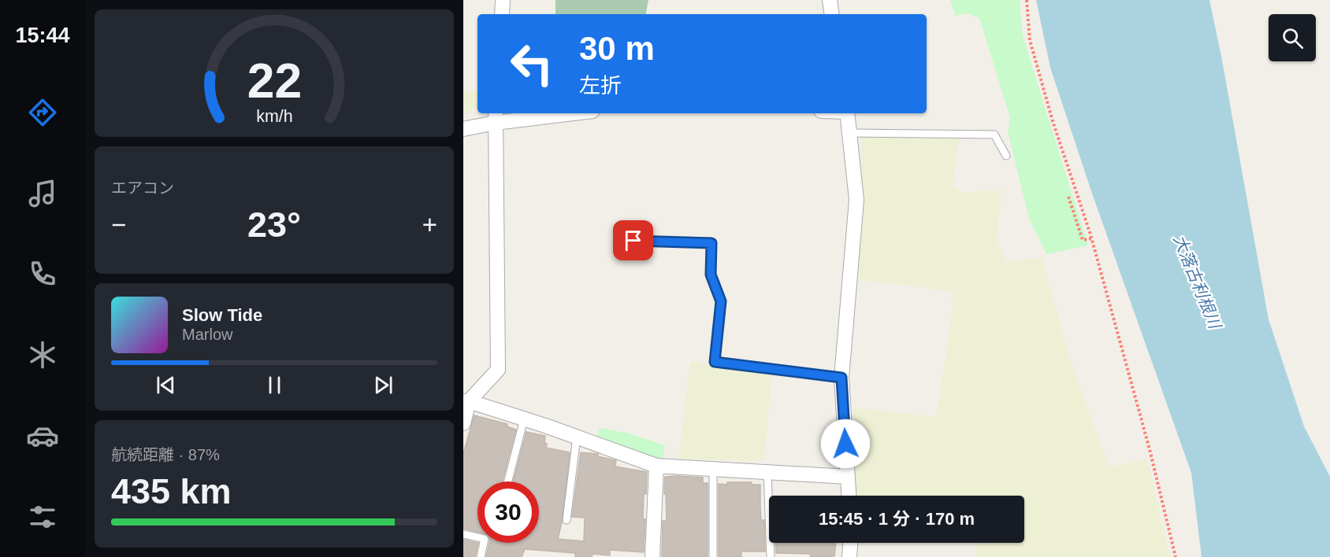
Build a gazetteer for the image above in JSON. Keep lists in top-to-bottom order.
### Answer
{
  "water": ["大落古利根川"],
  "page": {
    "tabs": "15:44",
    "turn": ["30 m", "左折"],
    "tile": [
      "エアコン",
      ["航続距離 · 87%", "435 km"]
    ],
    "heat": ["−", "23°", "+"],
    "song": ["Slow Tide", "Marlow"],
    "limit": "30",
    "trip": "15:45 · 1 分 · 170 m",
    "gauge": ["22", "km/h"]
  }
}
